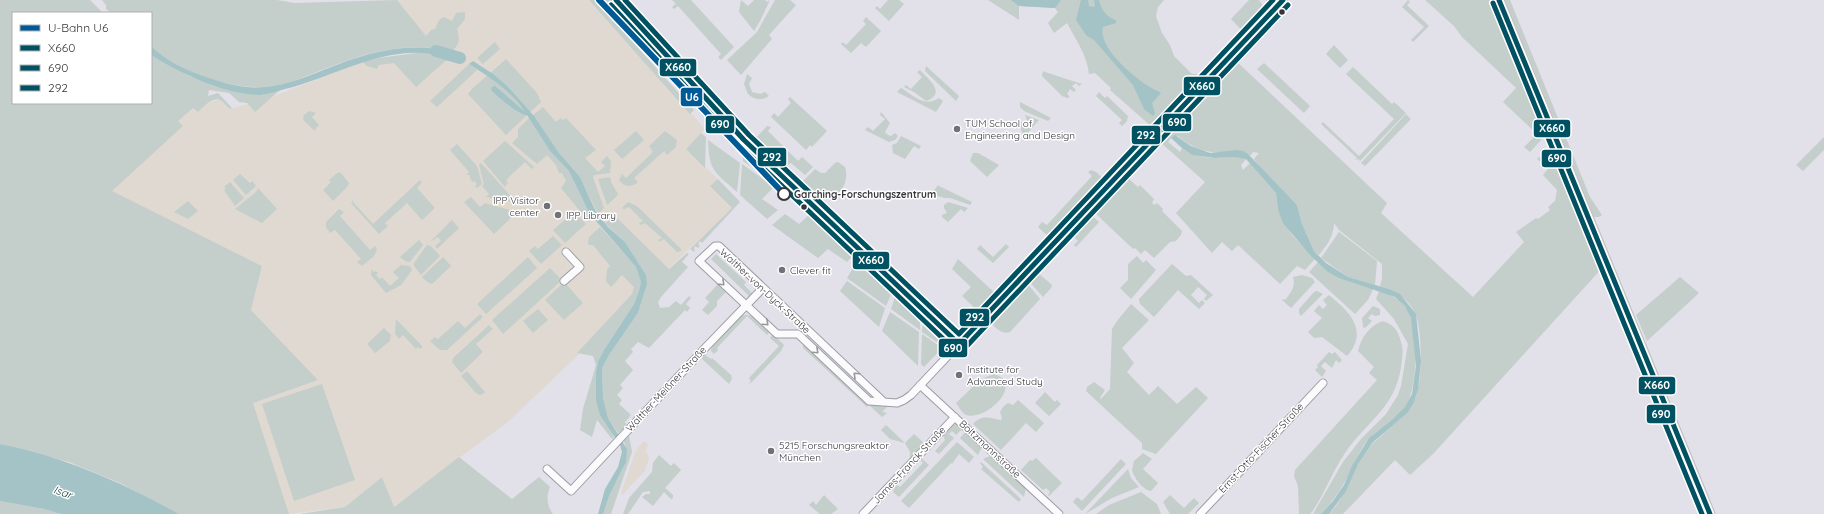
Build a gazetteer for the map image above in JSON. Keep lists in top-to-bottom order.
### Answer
{
  "streets": {
    "street": [
      "Walther-von-Dyck-Straße",
      "Walther-Meißner-Straße",
      "Ernst-Otto-Fischer-Straße",
      "Boltzmannstraße",
      "James-Franck-Straße"
    ]
  },
  "crossings": [
    ["Walther-von-Dyck-Straße", "Walther-Meißner-Straße"],
    ["Walther-von-Dyck-Straße", "Boltzmannstraße"],
    ["Boltzmannstraße", "James-Franck-Straße"]
  ],
  "water": ["Isar"],
  "places": [
    "TUM School of Engineering and Design",
    "Garching-Forschungszentrum",
    "IPP Visitor center",
    "IPP Library",
    "Clever fit",
    "Institute for Advanced Study",
    "5215 Forschungsreaktor München"
  ],
  "lines": [
    "metro line U6",
    "transit line X660",
    "transit line 292",
    "transit line 690"
  ],
  "legend": [
    "U-Bahn U6",
    "X660",
    "690",
    "292"
  ]
}
